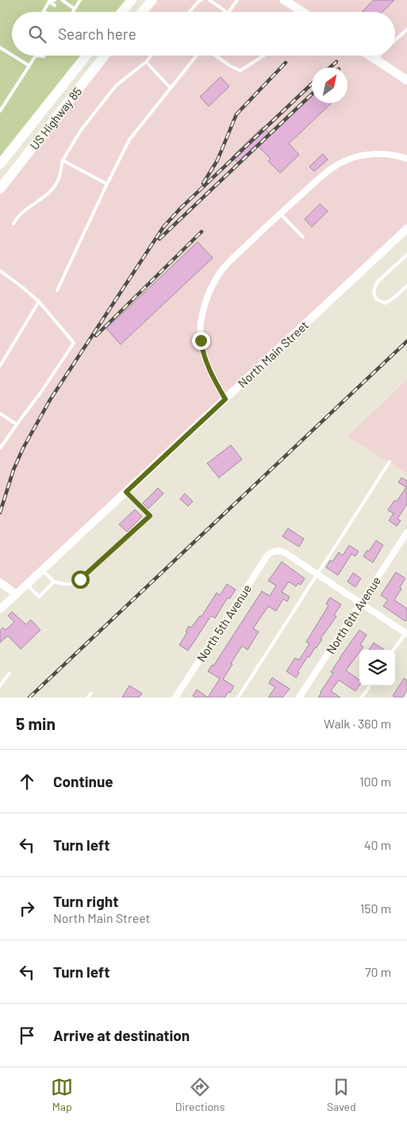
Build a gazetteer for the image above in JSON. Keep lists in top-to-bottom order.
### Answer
{
  "streets": {
    "highway": ["US Highway 85"],
    "street": ["North Main Street", "North 6th Avenue", "North 5th Avenue"]
  },
  "north": "top right",
  "page": {
    "search": "Search here",
    "heading": ["5 min", "Walk · 360 m"],
    "list": [
      ["Continue", "100 m"],
      ["Turn left", "40 m"],
      ["Turn right", "North Main Street", "150 m"],
      ["Turn left", "70 m"],
      "Arrive at destination"
    ],
    "nav": ["Map", "Directions", "Saved"]
  }
}
